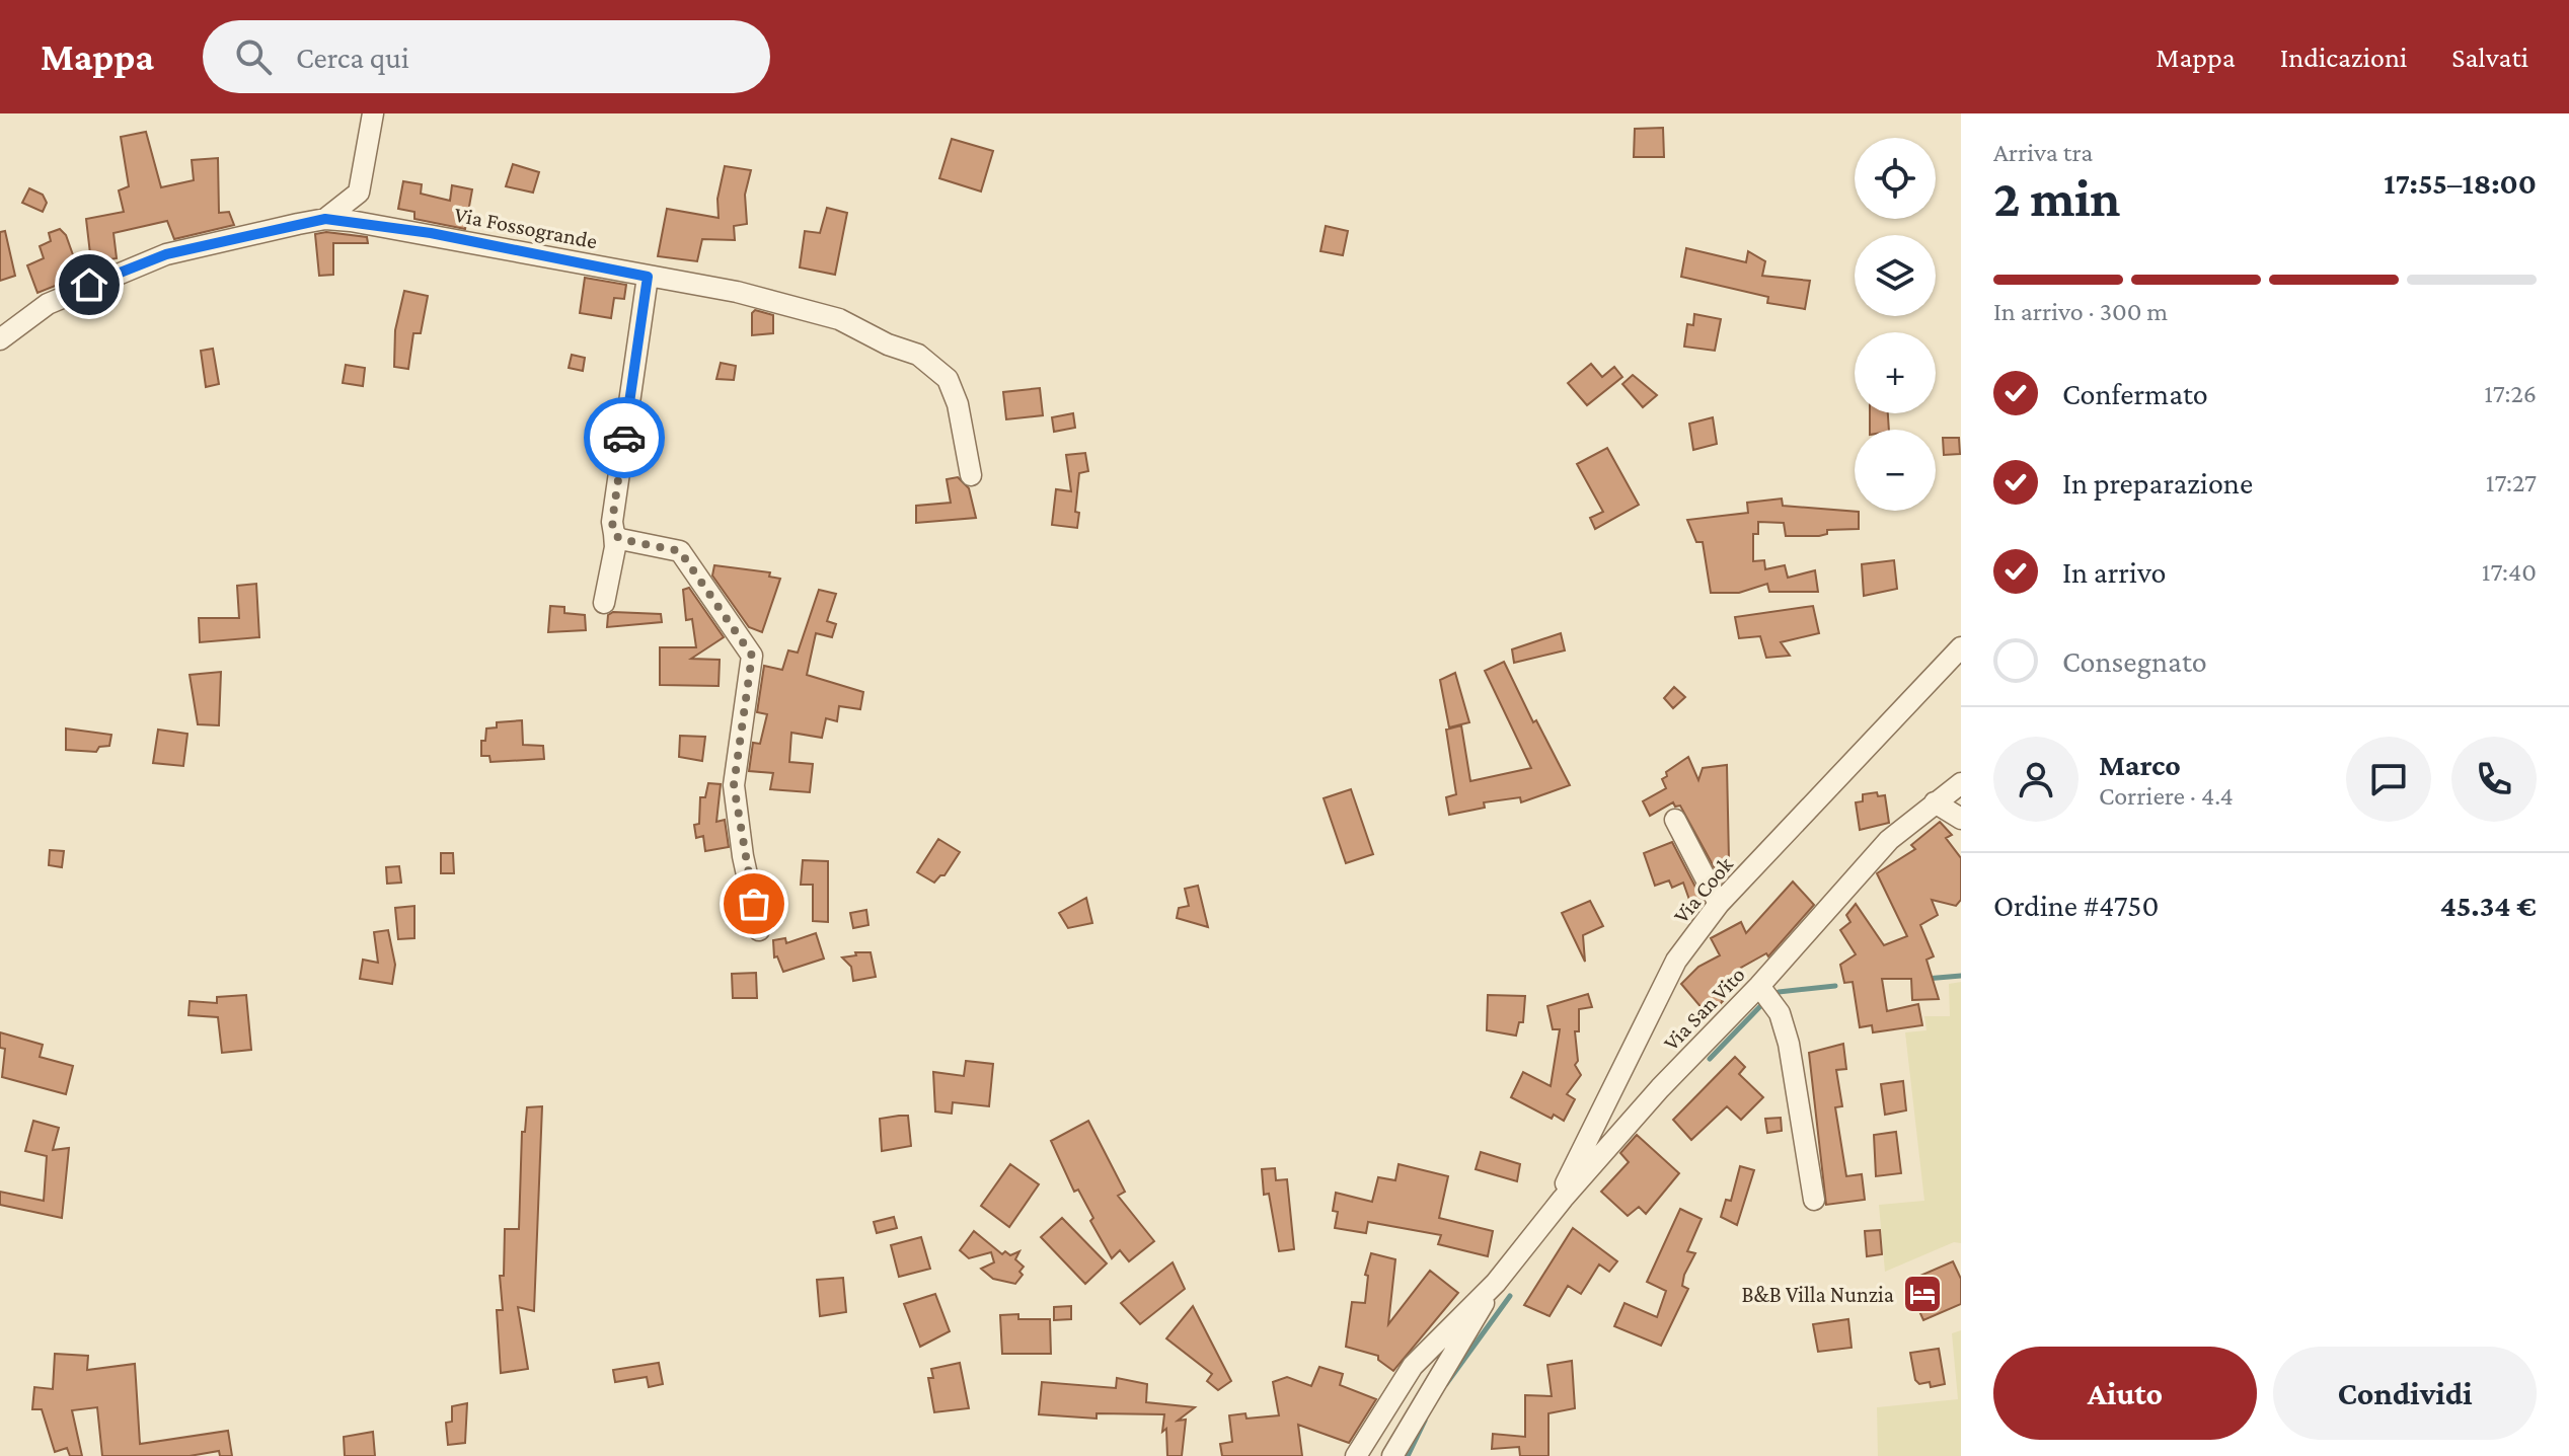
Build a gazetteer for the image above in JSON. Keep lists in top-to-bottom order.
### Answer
{
  "streets": {
    "street": ["Via Fossogrande", "Via Cook", "Via San Vito"]
  },
  "crossings": [
    ["Via Cook", "Via San Vito"]
  ],
  "places": {
    "hotel": ["B&B Villa Nunzia"]
  },
  "page": {
    "header": "Mappa",
    "search": "Cerca qui",
    "nav": ["Mappa", "Indicazioni", "Salvati"],
    "heading": ["2 min", "Arriva tra", "17:55–18:00"],
    "panel": [
      "Marco",
      "Corriere · 4.4",
      "Ordine #4750",
      "45.34 €"
    ],
    "map_buttons": ["+", "−"],
    "bar": "In arrivo · 300 m",
    "list": [
      ["Confermato", "17:26"],
      ["In preparazione", "17:27"],
      ["In arrivo", "17:40"],
      "Consegnato"
    ],
    "buttons": ["Aiuto", "Condividi"]
  }
}
